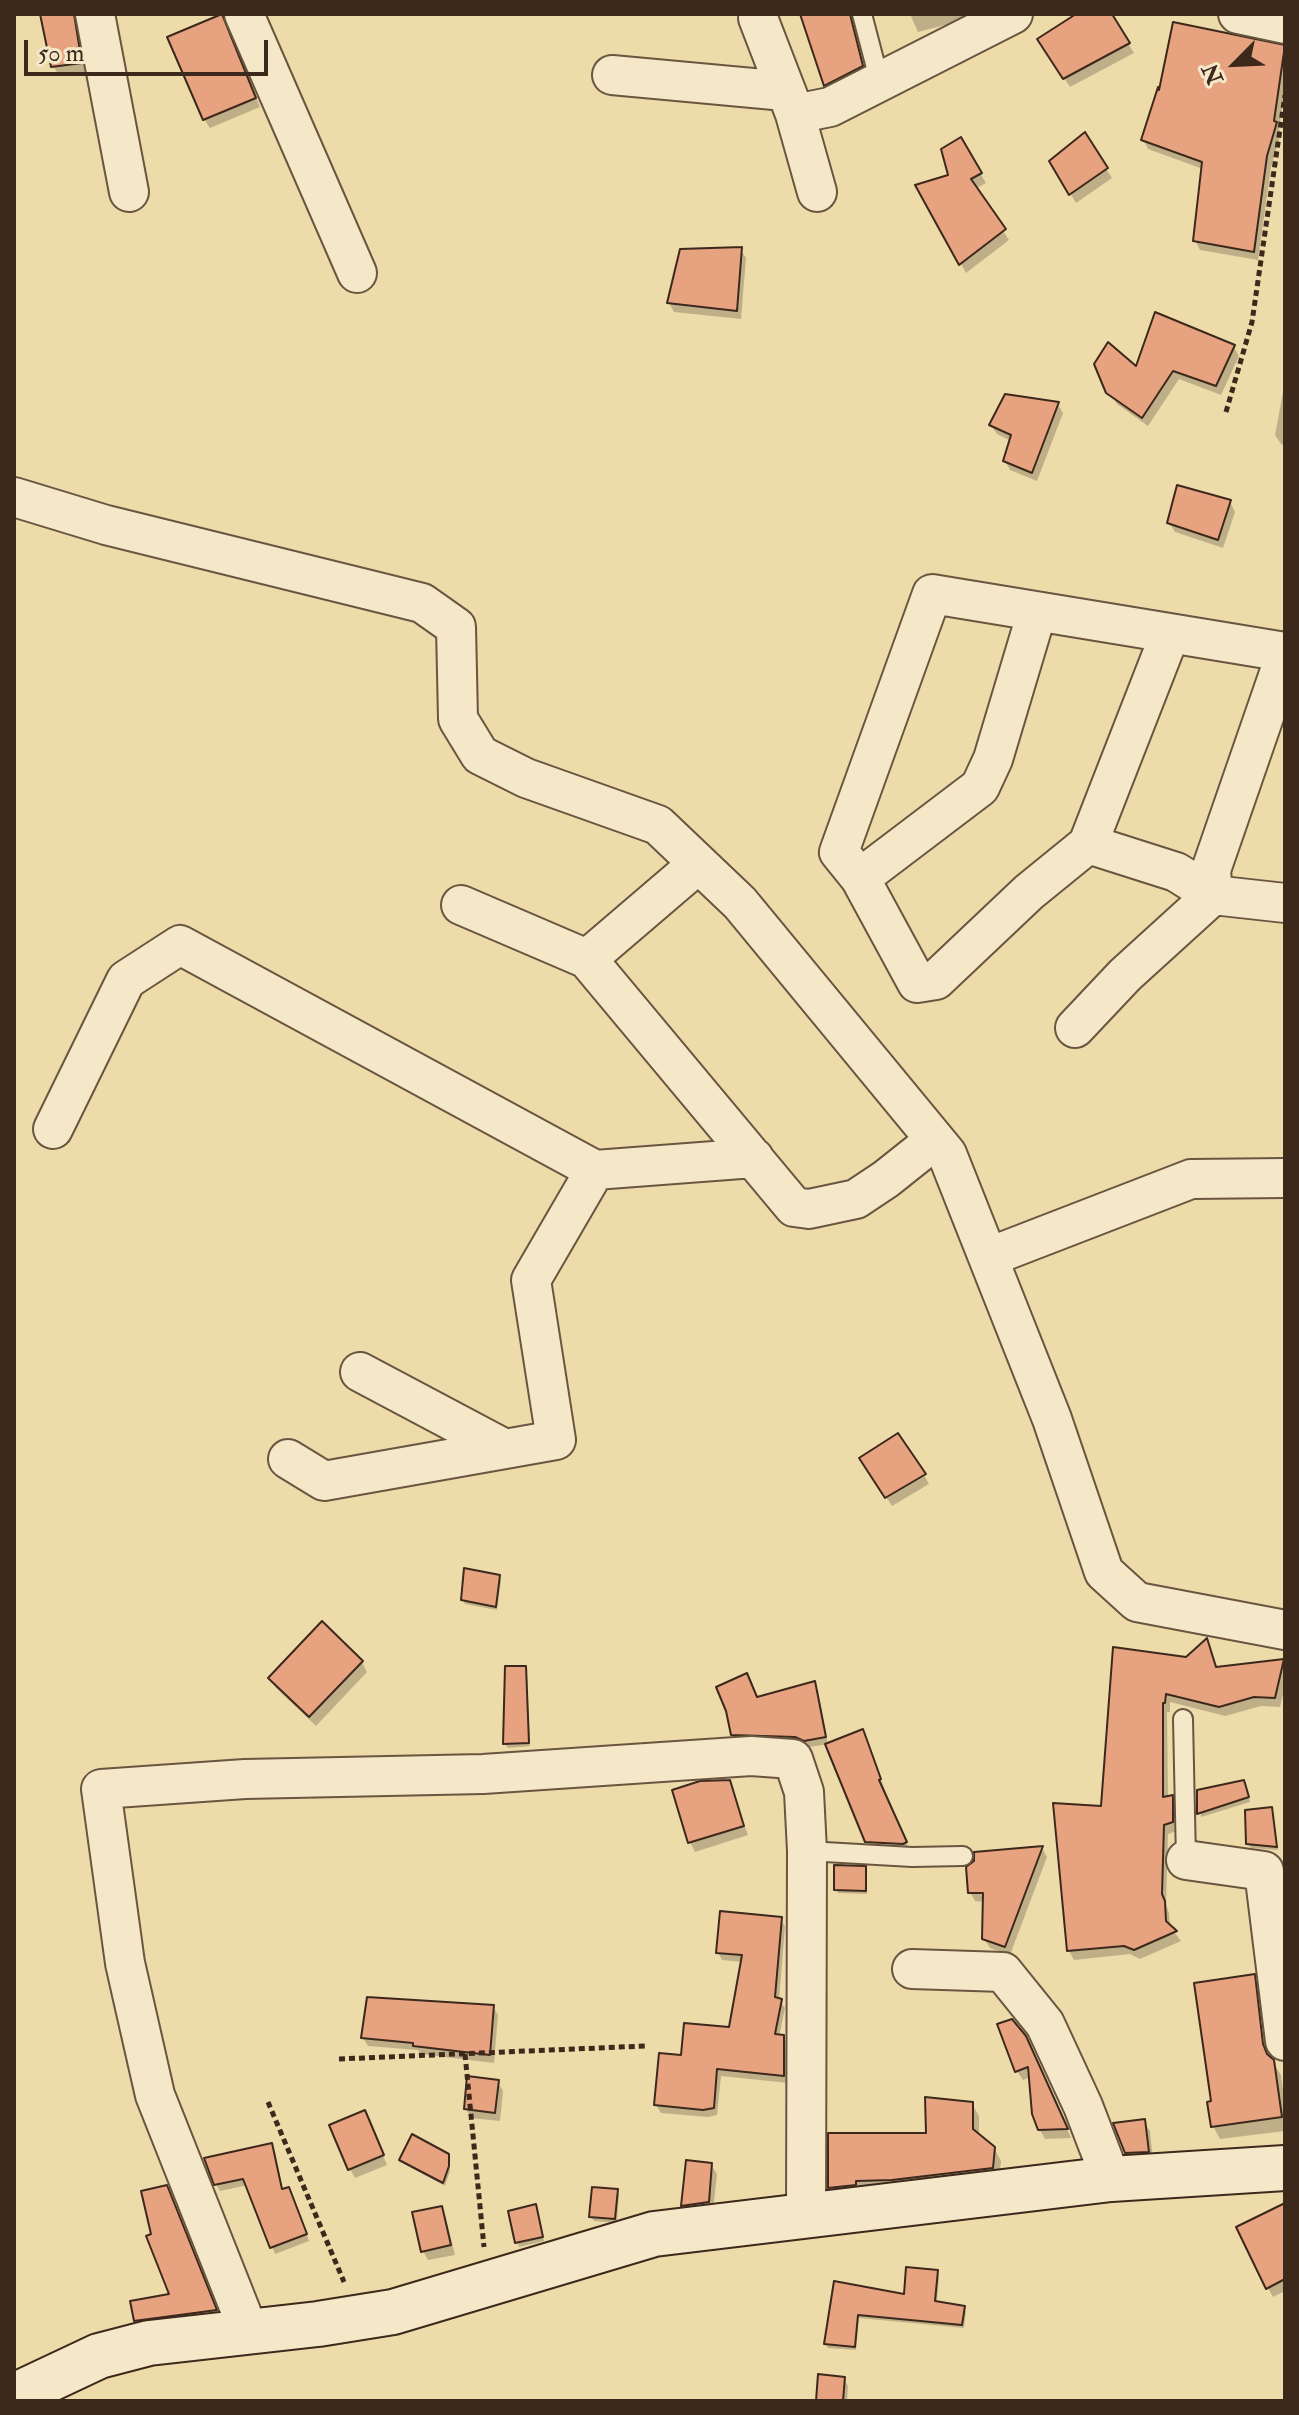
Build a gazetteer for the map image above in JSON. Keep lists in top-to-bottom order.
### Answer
{
  "scale_bar": "50 m",
  "north": "bottom left"
}
